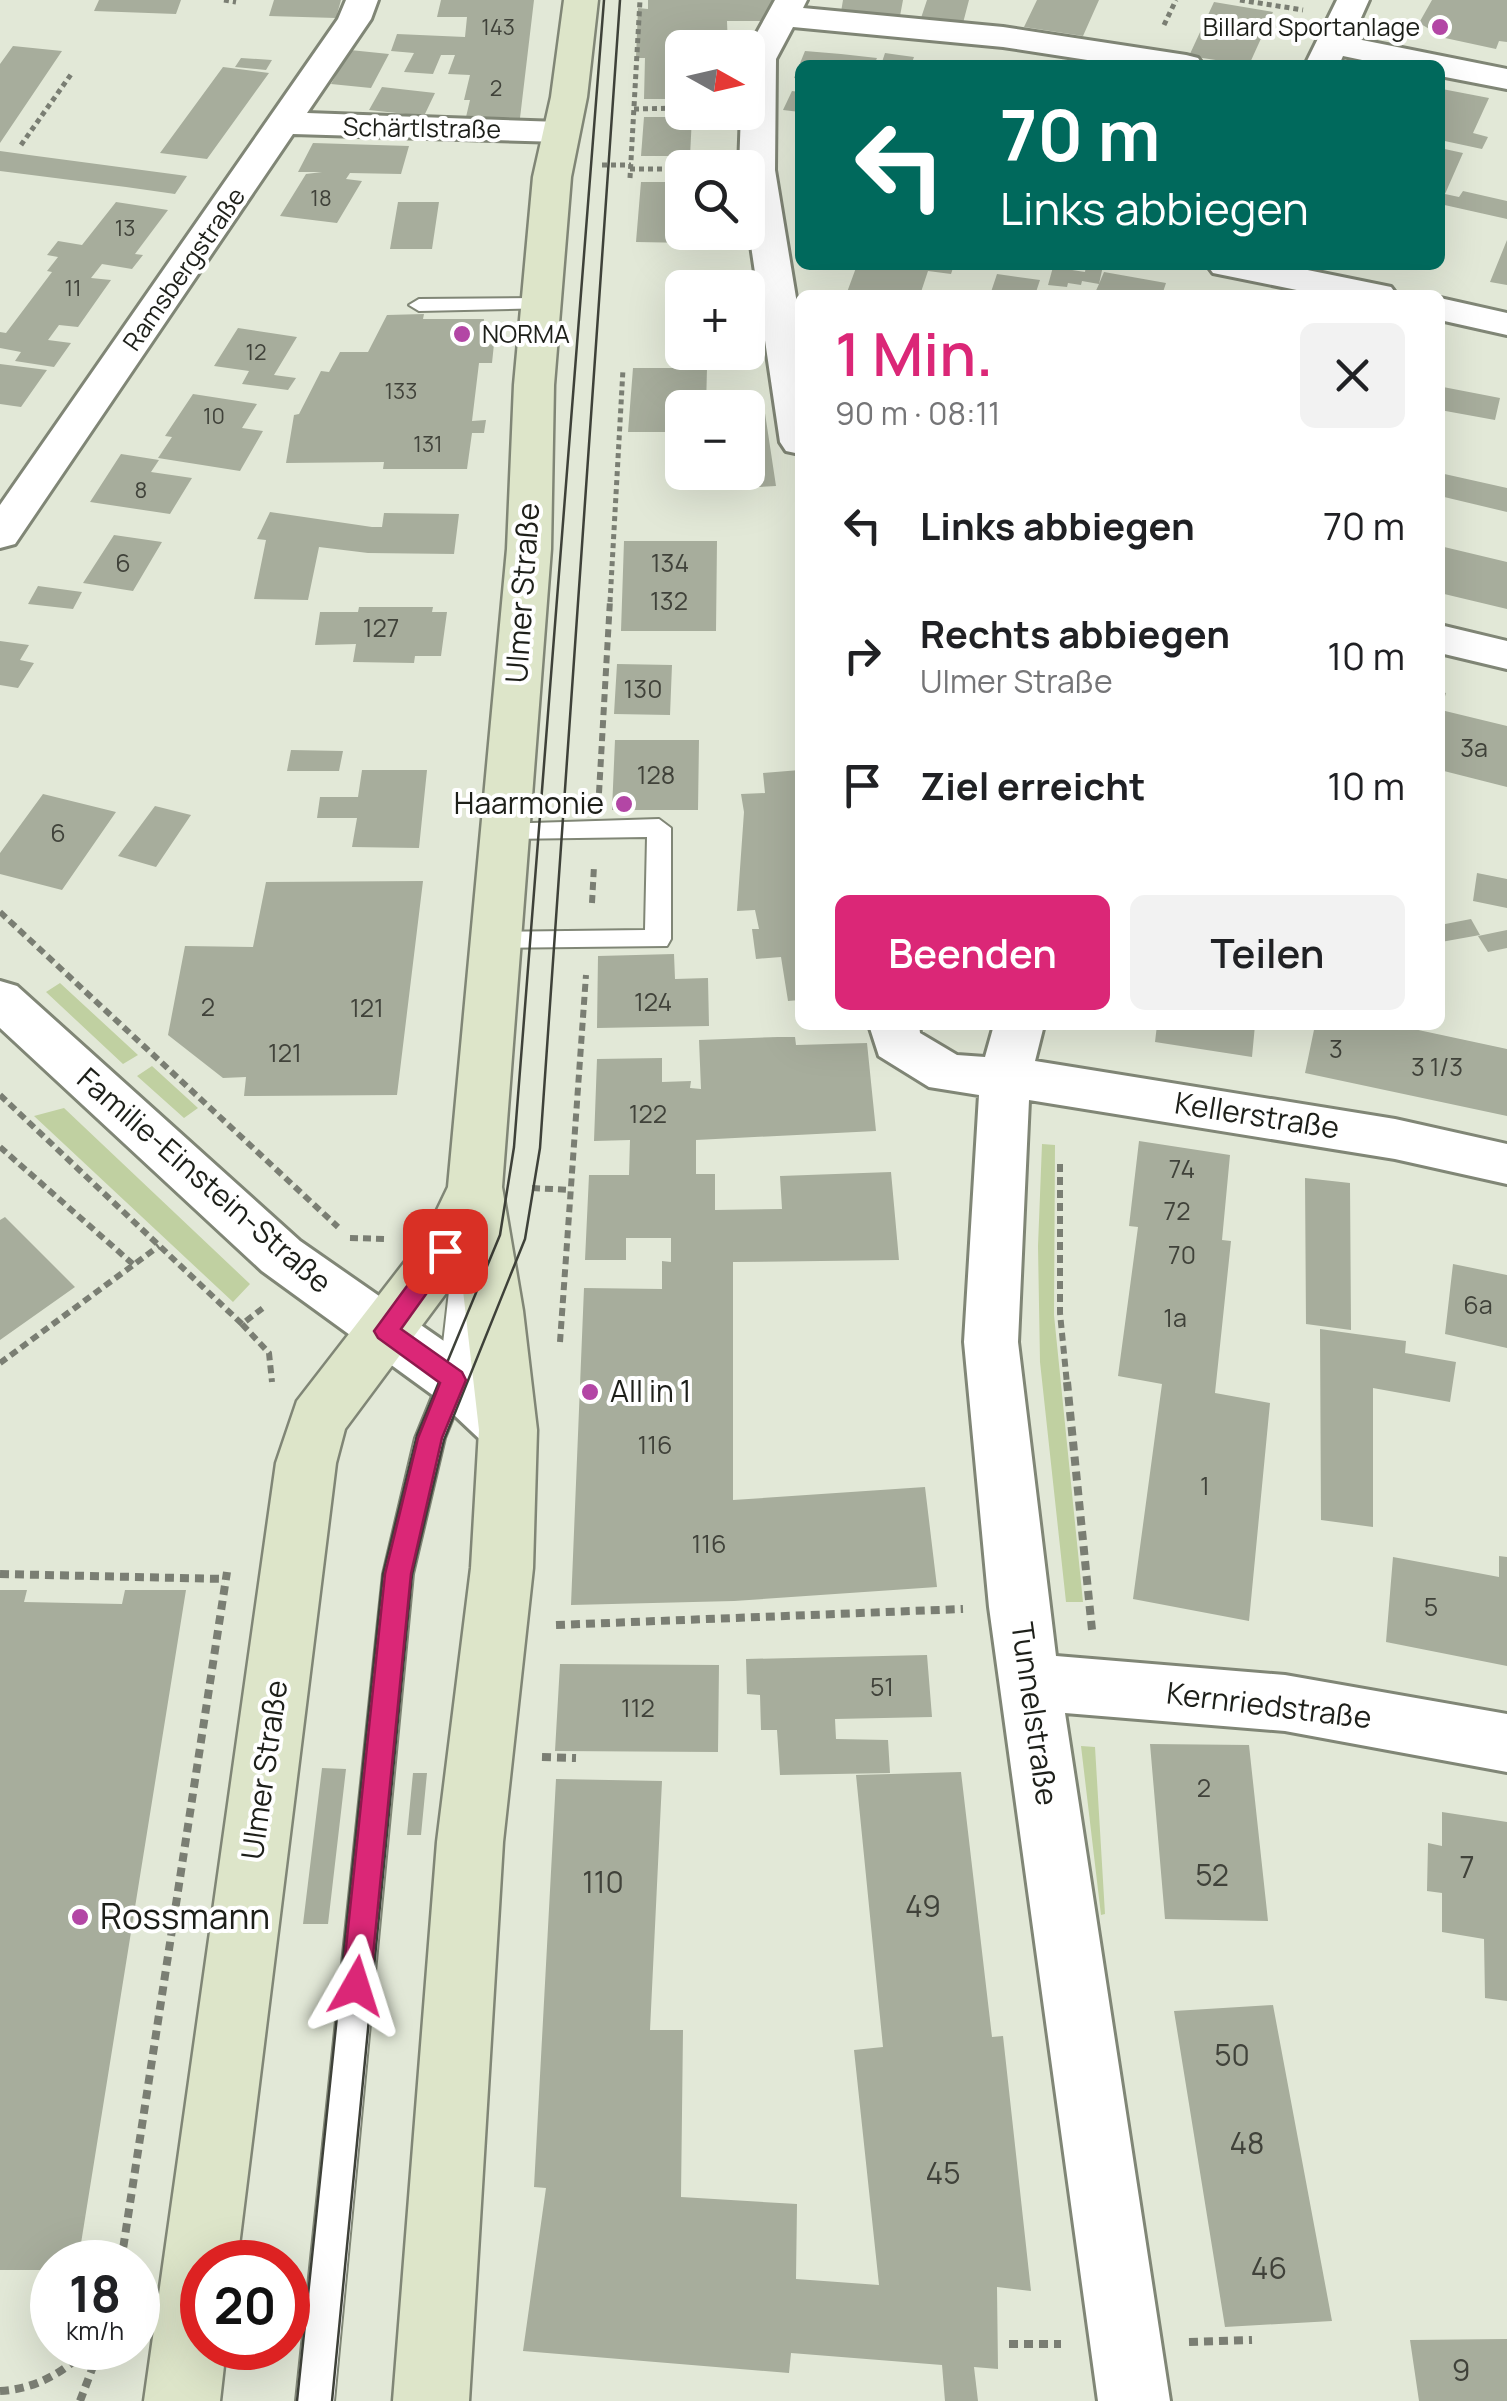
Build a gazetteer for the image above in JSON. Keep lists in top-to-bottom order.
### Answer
{
  "streets": {
    "street": [
      "Schärtlstraße",
      "Ramsbergstraße",
      "Ulmer Straße",
      "Kellerstraße",
      "Familie-Einstein-Straße",
      "Kernriedstraße",
      "Tunnelstraße"
    ]
  },
  "crossings": [
    ["Schärtlstraße", "Ramsbergstraße"],
    ["Schärtlstraße", "Ulmer Straße"],
    ["Ulmer Straße", "Familie-Einstein-Straße"],
    ["Kellerstraße", "Tunnelstraße"],
    ["Kernriedstraße", "Tunnelstraße"]
  ],
  "places": [
    "Billard Sportanlage",
    "NORMA",
    "Haarmonie",
    "All in 1",
    "Rossmann"
  ],
  "house_numbers": [
    "143",
    "2",
    "18",
    "13",
    "11",
    "12",
    "133",
    "10",
    "131",
    "8",
    "6",
    "134",
    "132",
    "127",
    "130",
    "3a",
    "128",
    "6",
    "124",
    "2",
    "121",
    "3",
    "121",
    "3 1/3",
    "122",
    "74",
    "72",
    "70",
    "6a",
    "1a",
    "116",
    "1",
    "116",
    "5",
    "51",
    "112",
    "2",
    "7",
    "52",
    "110",
    "49",
    "50",
    "48",
    "45",
    "46",
    "9"
  ],
  "north": "right",
  "page": {
    "map_buttons": ["+", "−"],
    "turn": ["70 m", "Links abbiegen"],
    "heading": ["1 Min.", "90 m · 08:11"],
    "list": [
      {
        "name": "Links abbiegen",
        "value": "70 m"
      },
      {
        "name": "Rechts abbiegen",
        "note": "Ulmer Straße",
        "value": "10 m"
      },
      {
        "name": "Ziel erreicht",
        "value": "10 m"
      }
    ],
    "buttons": ["Beenden", "Teilen"],
    "speed": "18 km/h",
    "limit": "20"
  }
}
